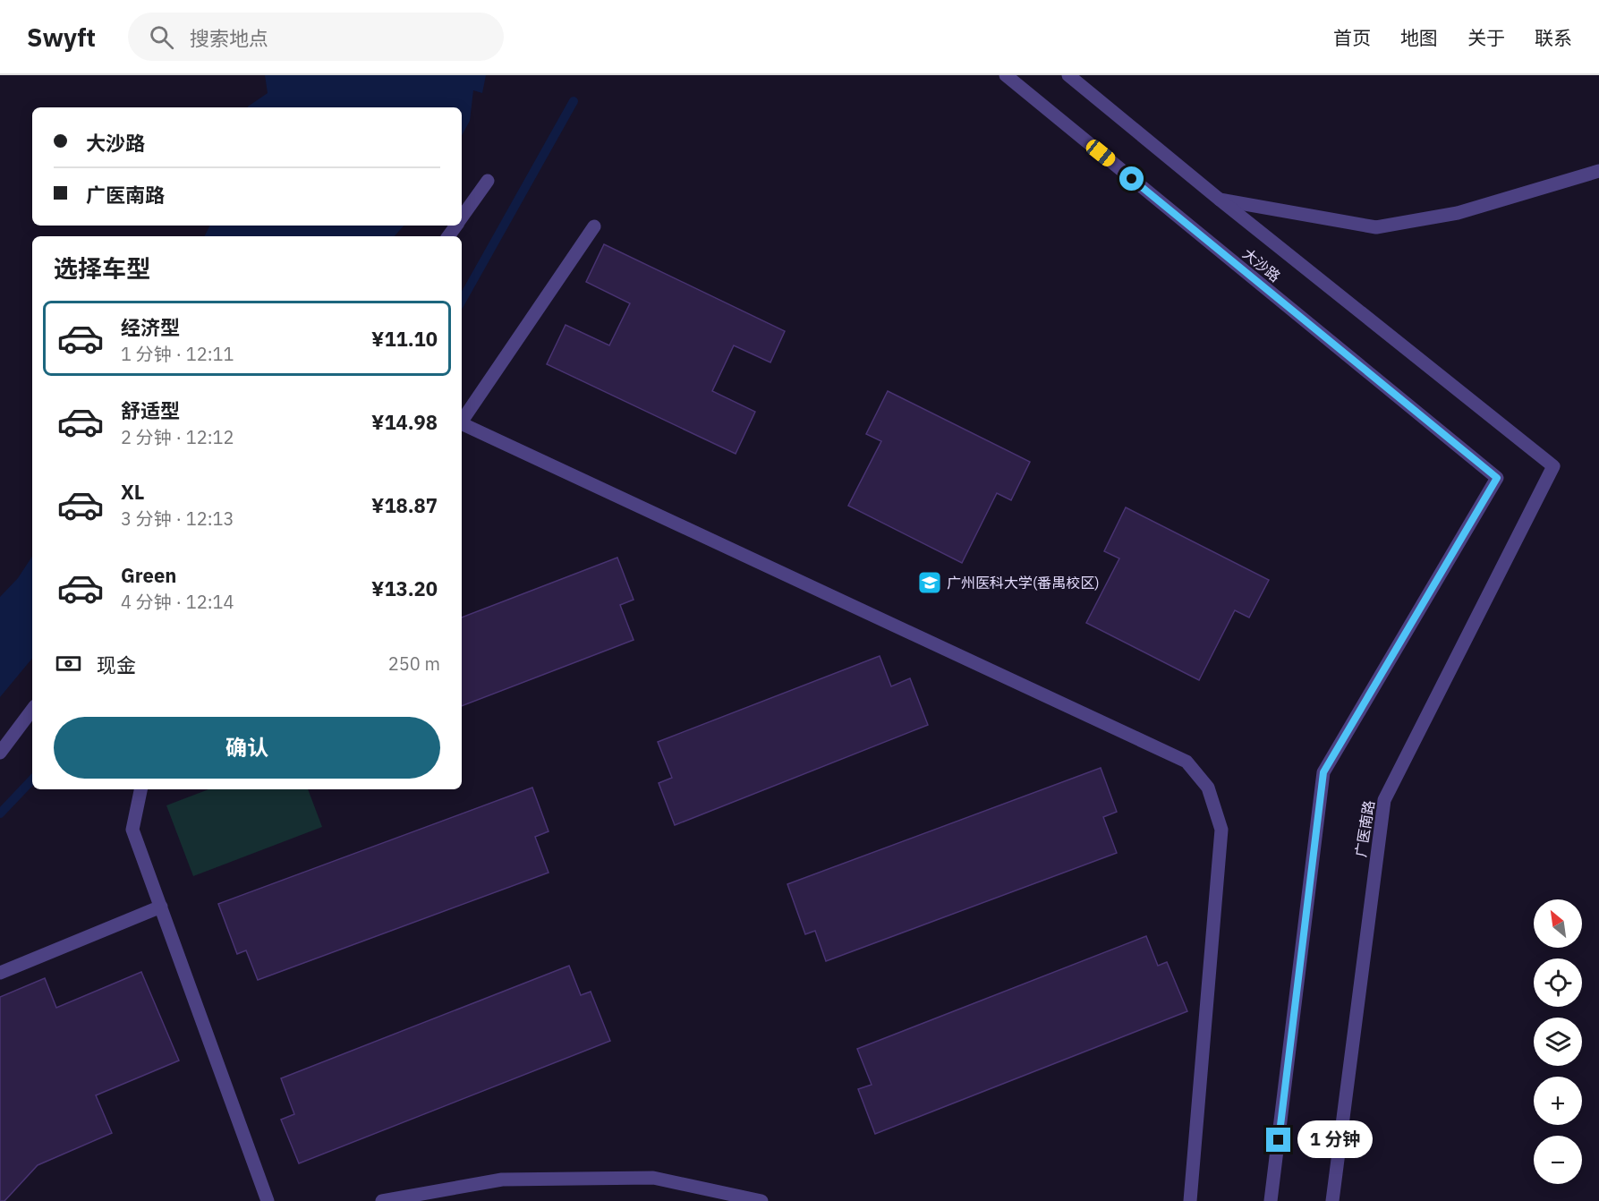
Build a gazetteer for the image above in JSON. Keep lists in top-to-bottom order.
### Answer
{
  "streets": {
    "street": ["大沙路", "广医南路"]
  },
  "crossings": [
    ["大沙路", "广医南路"]
  ],
  "places": {
    "school or university": ["广州医科大学(番禺校区)"]
  },
  "north": "top left",
  "page": {
    "header": "Swyft",
    "search": "搜索地点",
    "nav": [
      "首页",
      "地图",
      "关于",
      "联系"
    ],
    "banner": ["大沙路", "广医南路"],
    "heading": "选择车型",
    "list": [
      {
        "name": "经济型",
        "note": "1 分钟 · 12:11",
        "value": "¥11.10"
      },
      {
        "name": "舒适型",
        "note": "2 分钟 · 12:12",
        "value": "¥14.98"
      },
      {
        "name": "XL",
        "note": "3 分钟 · 12:13",
        "value": "¥18.87"
      },
      {
        "name": "Green",
        "note": "4 分钟 · 12:14",
        "value": "¥13.20"
      }
    ],
    "pay": ["现金", "250 m"],
    "buttons": "确认",
    "map_buttons": ["+", "−"],
    "bubble": "1 分钟"
  }
}
